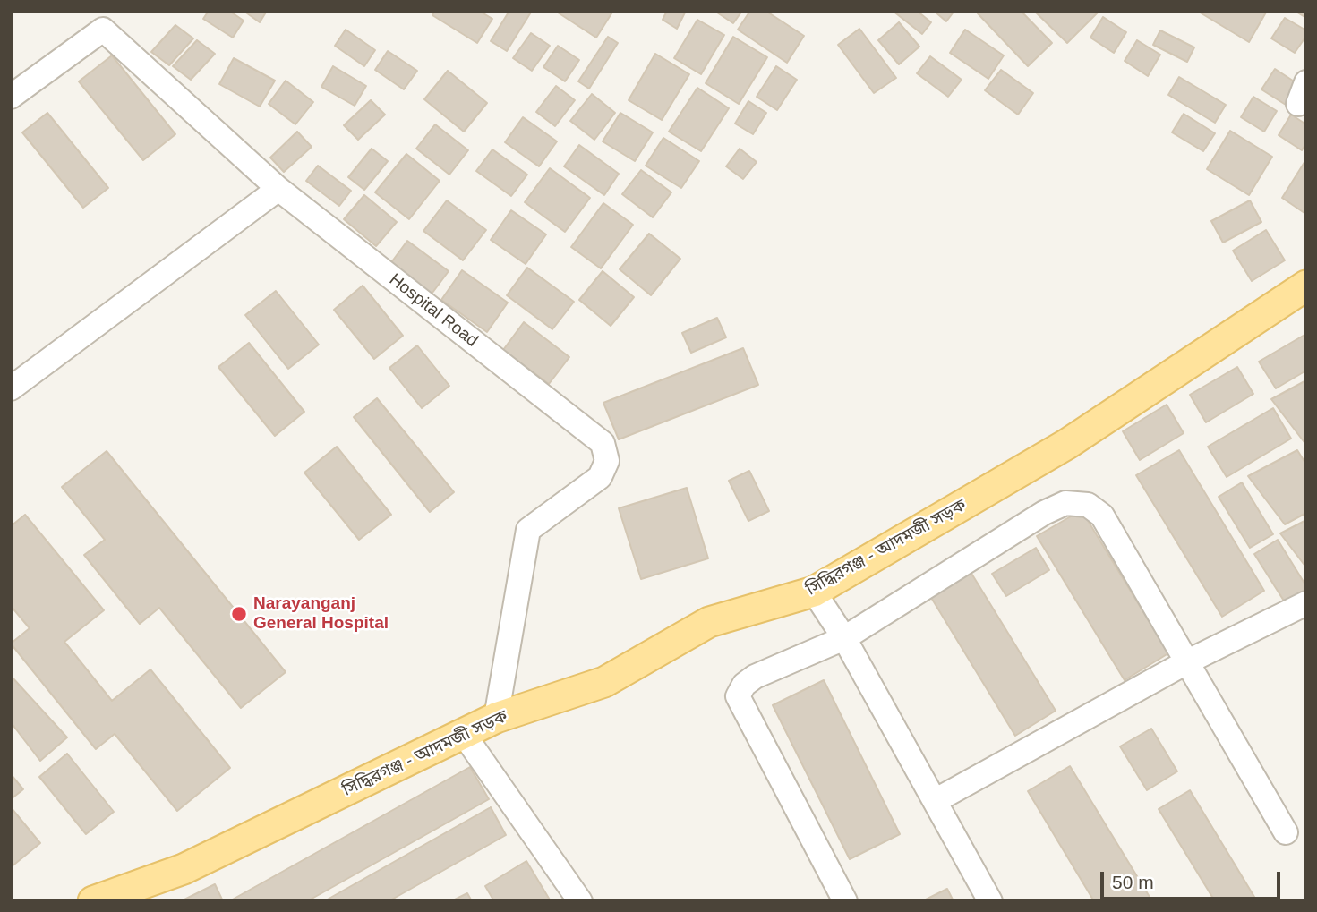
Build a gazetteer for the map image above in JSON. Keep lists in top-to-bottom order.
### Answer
{
  "streets": {
    "main road": ["সিদ্ধিরগঞ্জ - আদমজী সড়ক"],
    "street": ["Hospital Road"]
  },
  "crossings": [
    ["Hospital Road", "সিদ্ধিরগঞ্জ - আদমজী সড়ক"]
  ],
  "places": ["Narayanganj General Hospital"],
  "scale_bar": "50 m"
}
